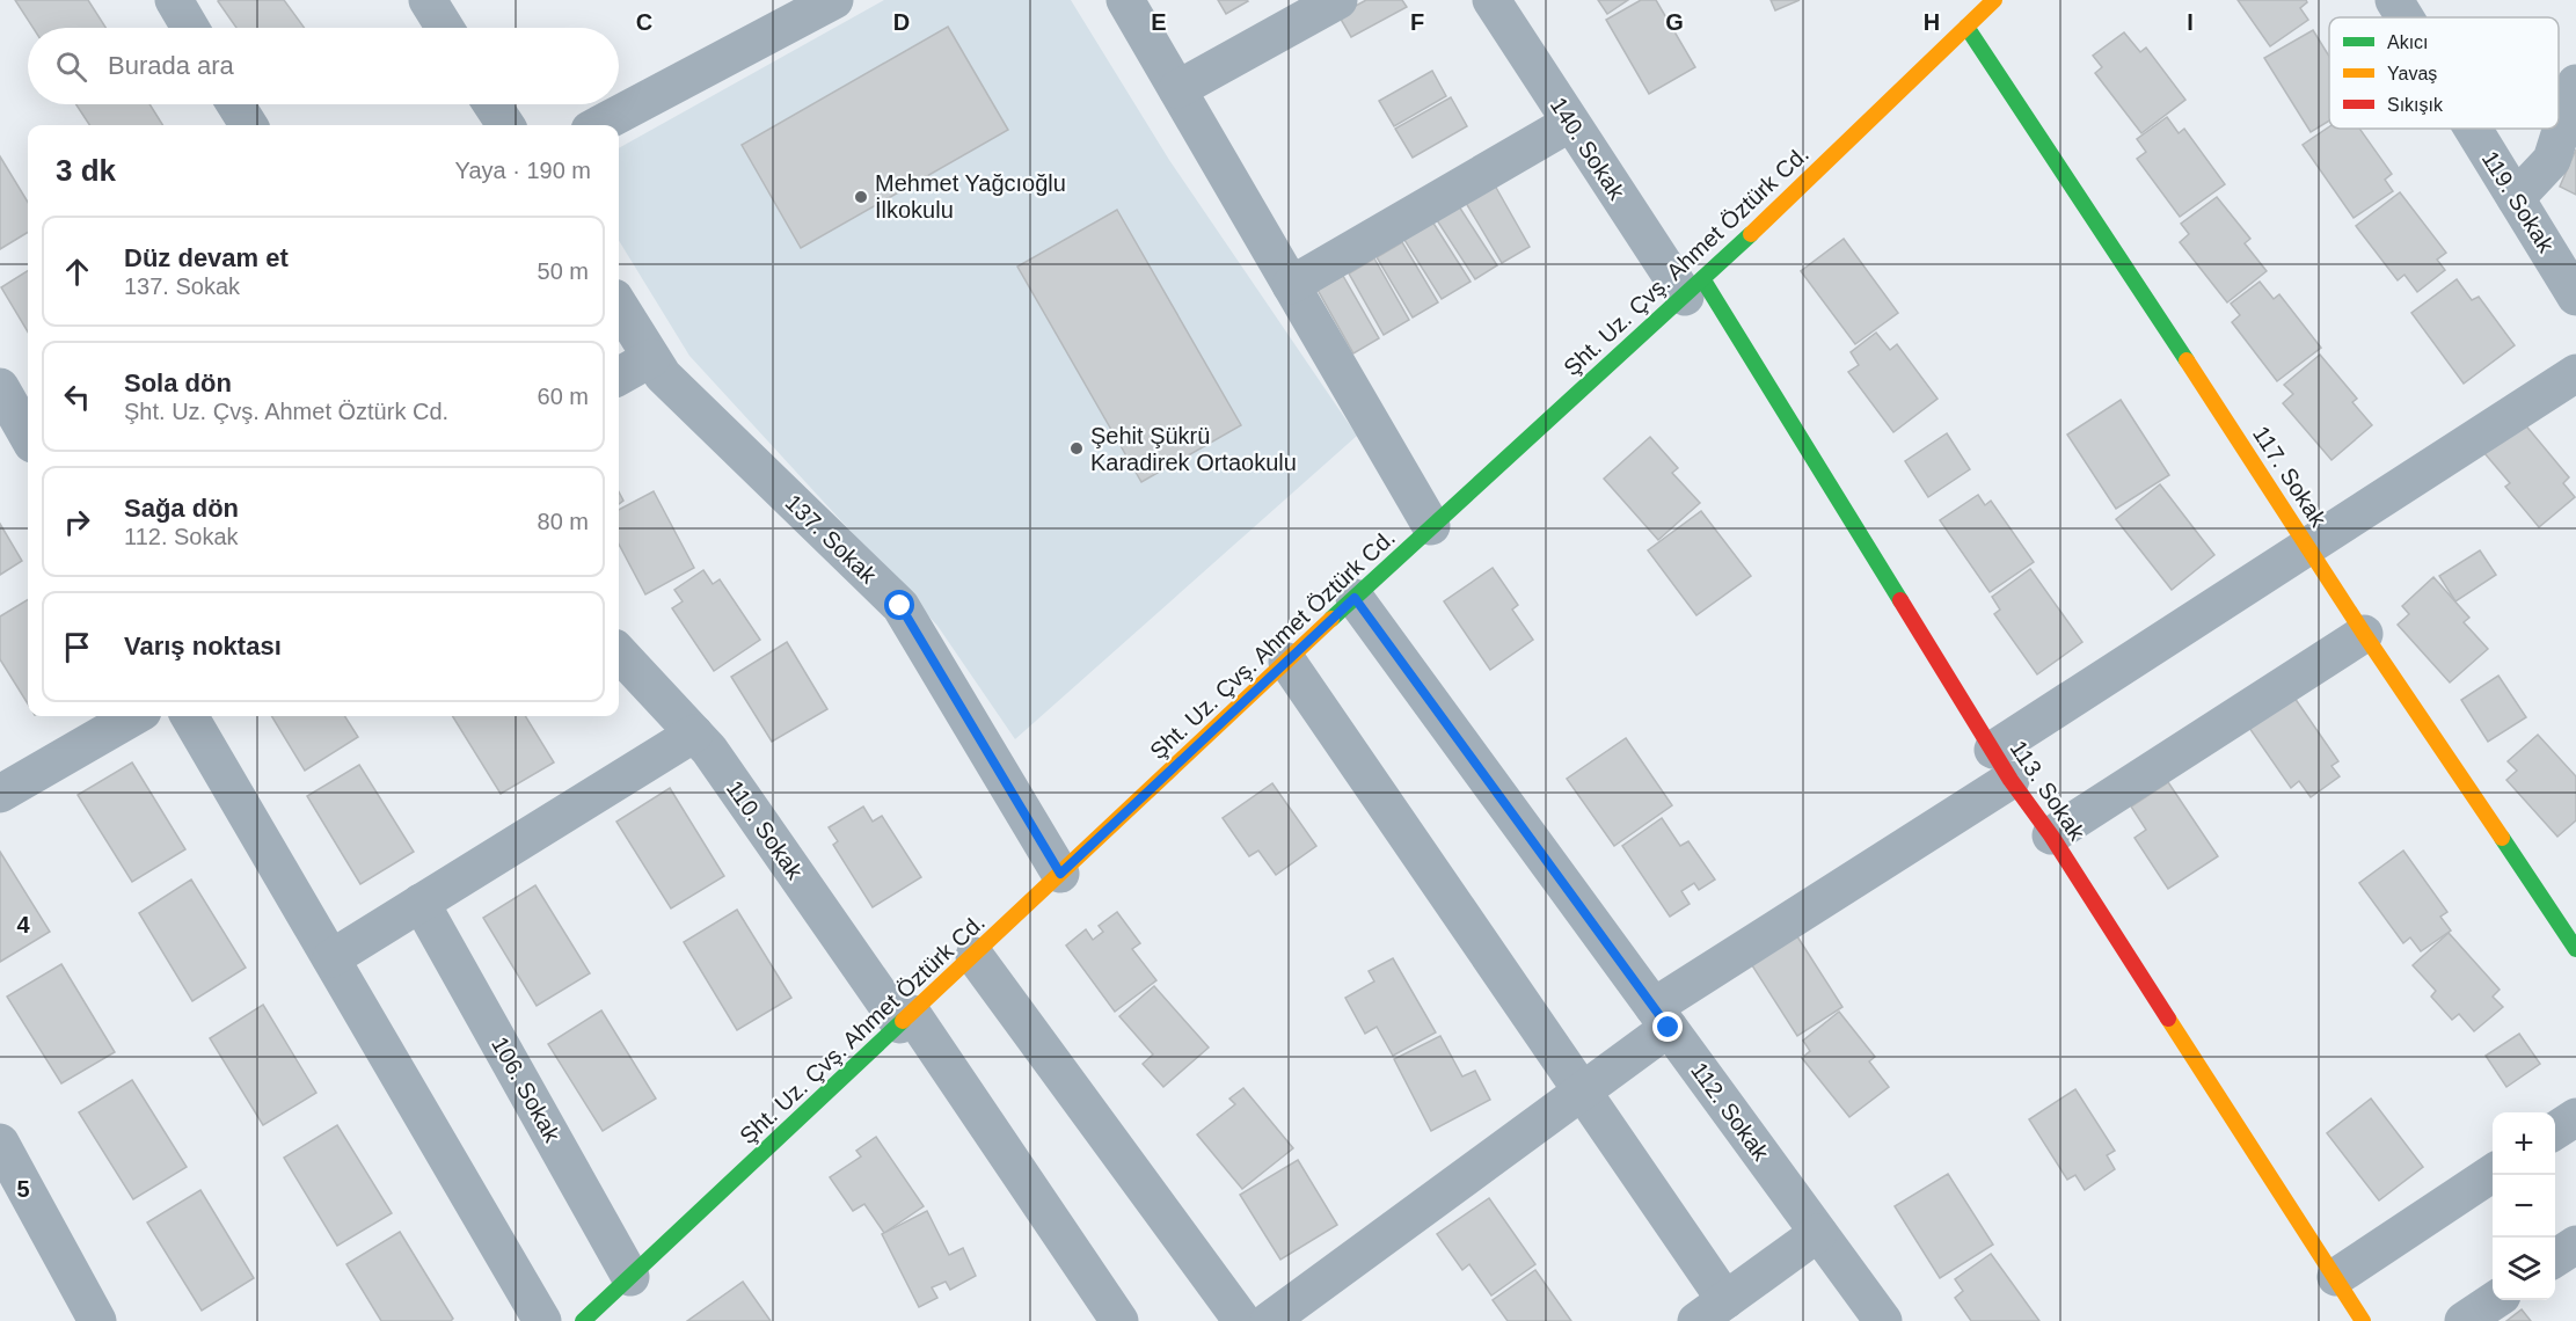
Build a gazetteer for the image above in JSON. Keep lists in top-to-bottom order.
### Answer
{
  "streets": {
    "street": [
      "140. Sokak",
      "119. Sokak",
      "Şht. Uz. Çvş. Ahmet Öztürk Cd.",
      "117. Sokak",
      "137. Sokak",
      "113. Sokak",
      "110. Sokak",
      "106. Sokak",
      "112. Sokak"
    ]
  },
  "crossings": [
    ["140. Sokak", "Şht. Uz. Çvş. Ahmet Öztürk Cd."],
    ["140. Sokak", "113. Sokak"],
    ["Şht. Uz. Çvş. Ahmet Öztürk Cd.", "117. Sokak"],
    ["Şht. Uz. Çvş. Ahmet Öztürk Cd.", "137. Sokak"],
    ["Şht. Uz. Çvş. Ahmet Öztürk Cd.", "113. Sokak"],
    ["Şht. Uz. Çvş. Ahmet Öztürk Cd.", "110. Sokak"],
    ["Şht. Uz. Çvş. Ahmet Öztürk Cd.", "106. Sokak"],
    ["Şht. Uz. Çvş. Ahmet Öztürk Cd.", "112. Sokak"]
  ],
  "places": ["Mehmet Yağcıoğlu İlkokulu", "Şehit Şükrü Karadirek Ortaokulu"],
  "legend": ["Akıcı", "Yavaş", "Sıkışık"],
  "page": {
    "search": "Burada ara",
    "heading": ["3 dk", "Yaya · 190 m"],
    "list": [
      ["Düz devam et", "137. Sokak", "50 m"],
      ["Sola dön", "Şht. Uz. Çvş. Ahmet Öztürk Cd.", "60 m"],
      ["Sağa dön", "112. Sokak", "80 m"],
      "Varış noktası"
    ],
    "map_buttons": ["+", "−"]
  },
  "grid": {
    "columns": [
      "C",
      "D",
      "E",
      "F",
      "G",
      "H",
      "I"
    ],
    "rows": ["4", "5"]
  }
}
